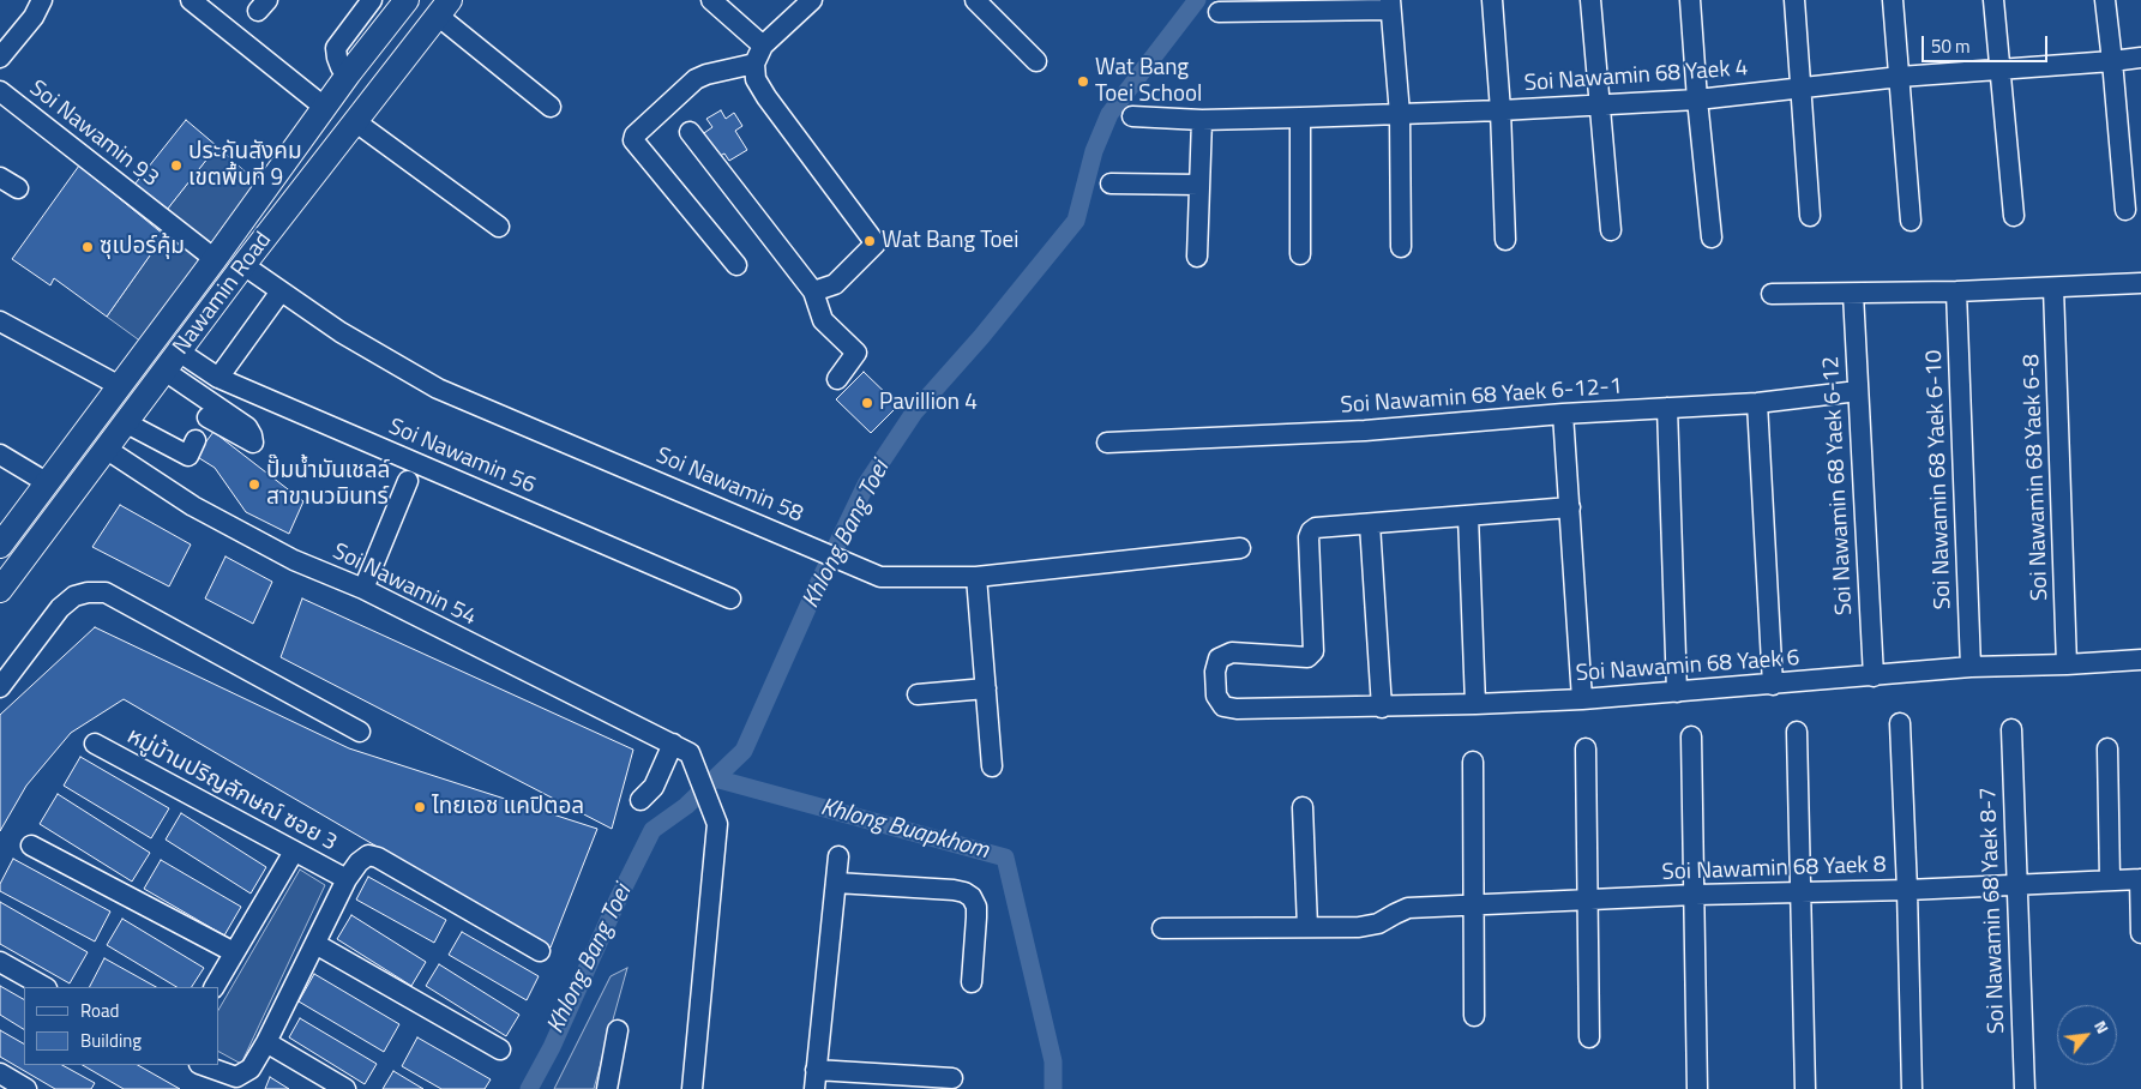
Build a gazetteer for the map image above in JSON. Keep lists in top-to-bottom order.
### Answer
{
  "streets": {
    "main road": ["Nawamin Road"],
    "street": [
      "Soi Nawamin 68 Yaek 4",
      "Soi Nawamin 93",
      "Soi Nawamin 68 Yaek 6-12-1",
      "Soi Nawamin 56",
      "Soi Nawamin 68 Yaek 6-8",
      "Soi Nawamin 68 Yaek 6-10",
      "Soi Nawamin 58",
      "Soi Nawamin 68 Yaek 6-12",
      "Soi Nawamin 54",
      "Soi Nawamin 68 Yaek 6",
      "หมู่บ้านปริญลักษณ์ ซอย 3",
      "Soi Nawamin 68 Yaek 8",
      "Soi Nawamin 68 Yaek 8-7"
    ]
  },
  "crossings": [
    ["Soi Nawamin 93", "Nawamin Road"],
    ["Nawamin Road", "Soi Nawamin 56"],
    ["Nawamin Road", "Soi Nawamin 58"],
    ["Nawamin Road", "Soi Nawamin 54"],
    ["Soi Nawamin 68 Yaek 6-12-1", "Soi Nawamin 68 Yaek 6-12"],
    ["Soi Nawamin 68 Yaek 6-8", "Soi Nawamin 68 Yaek 6"],
    ["Soi Nawamin 68 Yaek 6-10", "Soi Nawamin 68 Yaek 6"],
    ["Soi Nawamin 68 Yaek 6-12", "Soi Nawamin 68 Yaek 6"],
    ["Soi Nawamin 68 Yaek 8", "Soi Nawamin 68 Yaek 8-7"]
  ],
  "water": ["Khlong Bang Toei", "Khlong Buapkhom"],
  "places": [
    "Wat Bang Toei School",
    "ประกันสังคม เขตพื้นที่ 9",
    "Wat Bang Toei",
    "ซุเปอร์คุ้ม",
    "Pavillion 4",
    "ปั๊มน้ำมันเชลล์ สาขานวมินทร์",
    "ไทยเอช แคปิตอล"
  ],
  "legend": ["Road", "Building"],
  "scale_bar": "50 m",
  "north": "top right"
}
